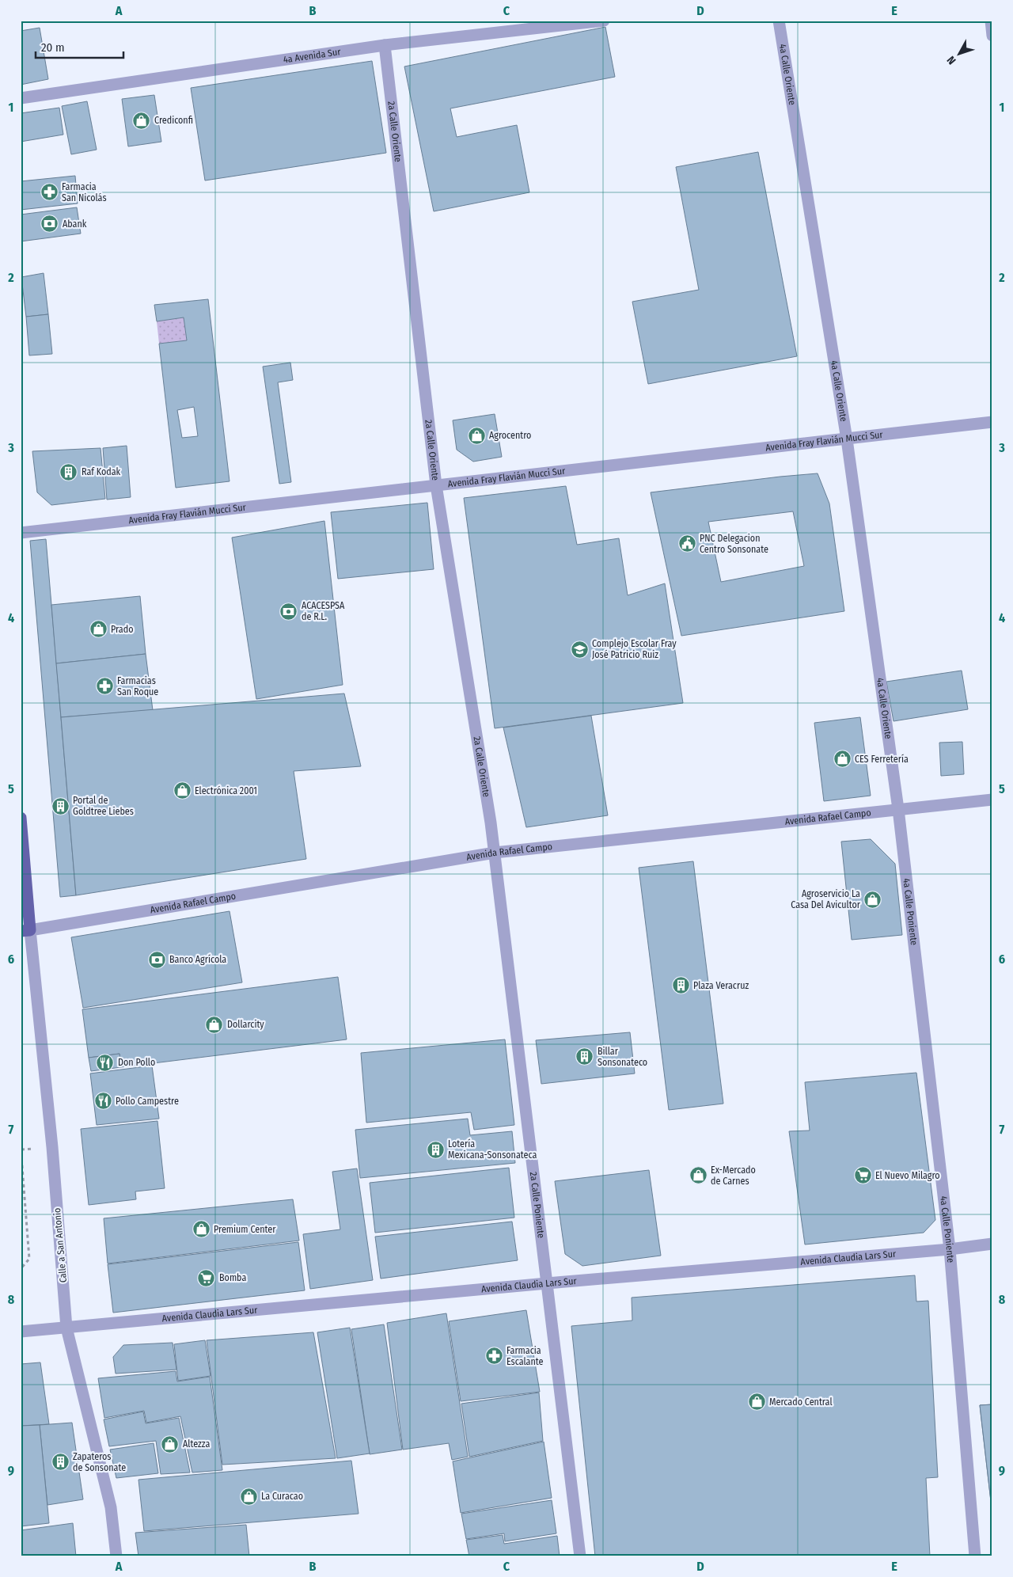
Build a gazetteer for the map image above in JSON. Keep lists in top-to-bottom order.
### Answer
{
  "streets": {
    "street": [
      "4a Avenida Sur",
      "4a Calle Oriente",
      "2a Calle Oriente",
      "Avenida Fray Flavián Mucci Sur",
      "Avenida Rafael Campo",
      "4a Calle Poniente",
      "2a Calle Poniente",
      "Calle a San Antonio",
      "Avenida Claudia Lars Sur"
    ]
  },
  "crossings": [
    ["4a Avenida Sur", "2a Calle Oriente"],
    ["4a Calle Oriente", "Avenida Fray Flavián Mucci Sur"],
    ["4a Calle Oriente", "Avenida Rafael Campo"],
    ["4a Calle Oriente", "4a Calle Poniente"],
    ["2a Calle Oriente", "Avenida Fray Flavián Mucci Sur"],
    ["2a Calle Oriente", "Avenida Rafael Campo"],
    ["2a Calle Oriente", "2a Calle Poniente"],
    ["Avenida Rafael Campo", "4a Calle Poniente"],
    ["Avenida Rafael Campo", "2a Calle Poniente"],
    ["Avenida Rafael Campo", "Calle a San Antonio"],
    ["4a Calle Poniente", "Avenida Claudia Lars Sur"],
    ["2a Calle Poniente", "Avenida Claudia Lars Sur"],
    ["Calle a San Antonio", "Avenida Claudia Lars Sur"]
  ],
  "places": {
    "shop": [
      "Crediconfi",
      "Agrocentro",
      "Prado",
      "CES Ferretería",
      "Electrónica 2001",
      "Agroservicio La Casa Del Avicultor",
      "Dollarcity",
      "Ex-Mercado de Carnes",
      "Premium Center",
      "Mercado Central",
      "Altezza",
      "La Curacao"
    ],
    "pharmacy": ["Farmacia San Nicolás", "Farmacias San Roque", "Farmacia Escalante"],
    "bank": ["Abank", "ACACESPSA de R.L.", "Banco Agrícola"],
    "building": [
      "Raf Kodak",
      "Portal de Goldtree Liebes",
      "Plaza Veracruz",
      "Billar Sonsonateco",
      "Lotería Mexicana-Sonsonateca",
      "Zapateros de Sonsonate"
    ],
    "public building": ["PNC Delegacion Centro Sonsonate"],
    "school or university": ["Complejo Escolar Fray José Patricio Ruiz"],
    "restaurant": ["Don Pollo", "Pollo Campestre"],
    "supermarket": ["El Nuevo Milagro", "Bomba"]
  },
  "scale_bar": "20 m",
  "north": "bottom left",
  "grid": {
    "columns": [
      "A",
      "B",
      "C",
      "D",
      "E"
    ],
    "rows": [
      "1",
      "2",
      "3",
      "4",
      "5",
      "6",
      "7",
      "8",
      "9"
    ]
  }
}
